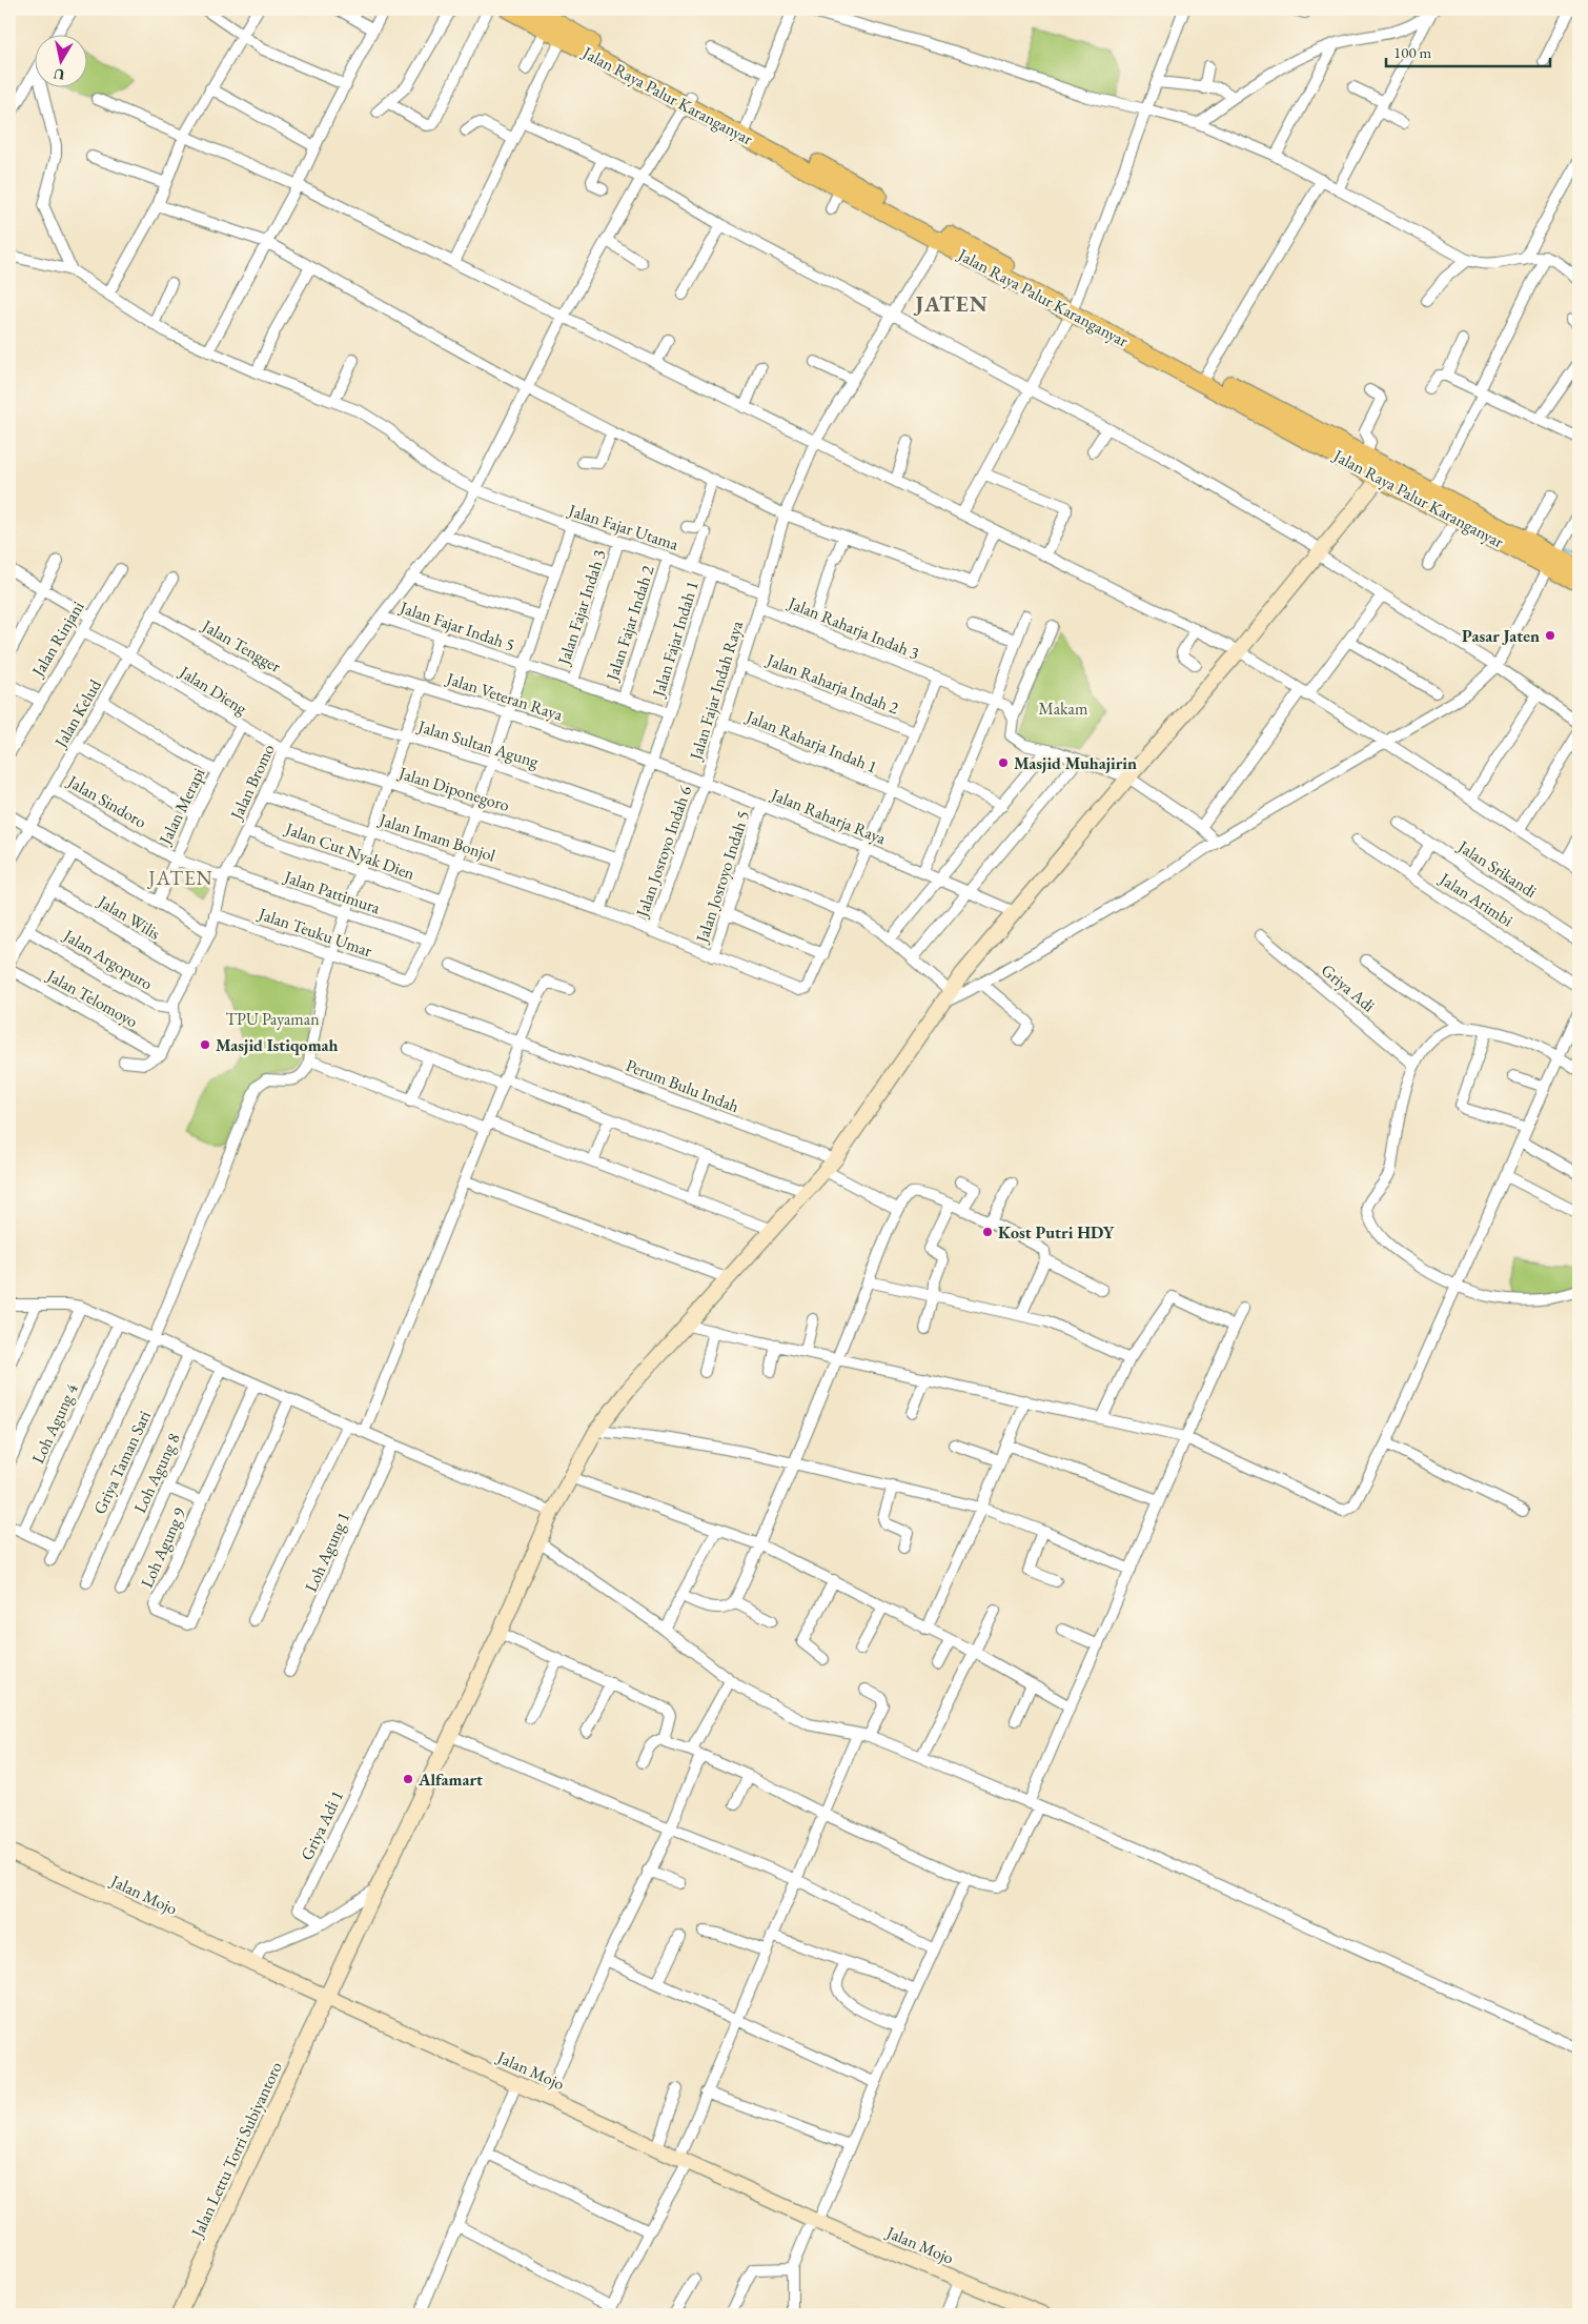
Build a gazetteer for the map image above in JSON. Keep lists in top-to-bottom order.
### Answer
{
  "streets": {
    "main road": ["Jalan Raya Palur Karanganyar", "Jalan Mojo", "Jalan Lettu Torri Subiyantoro"],
    "street": [
      "Jalan Fajar Utama",
      "Jalan Fajar Indah 3",
      "Jalan Fajar Indah 2",
      "Jalan Fajar Indah 5",
      "Jalan Raharja Indah 3",
      "Jalan Rinjani",
      "Jalan Fajar Indah 1",
      "Jalan Tengger",
      "Jalan Raharja Indah 2",
      "Jalan Dieng",
      "Jalan Fajar Indah Raya",
      "Jalan Veteran Raya",
      "Jalan Kelud",
      "Jalan Raharja Indah 1",
      "Jalan Sultan Agung",
      "Jalan Bromo",
      "Jalan Diponegoro",
      "Jalan Sindoro",
      "Jalan Merapi",
      "Jalan Raharja Raya",
      "Jalan Imam Bonjol",
      "Jalan Cut Nyak Dien",
      "Jalan Josroyo Indah 6",
      "Jalan Srikandi",
      "Jalan Josroyo Indah 5",
      "Jalan Pattimura",
      "Jalan Arimbi",
      "Jalan Wilis",
      "Jalan Teuku Umar",
      "Jalan Argopuro",
      "Griya Adi",
      "Jalan Telomoyo",
      "Perum Bulu Indah",
      "Loh Agung 4",
      "Griya Taman Sari",
      "Loh Agung 8",
      "Loh Agung 9",
      "Loh Agung 1",
      "Griya Adi 1"
    ]
  },
  "crossings": [
    ["Jalan Raya Palur Karanganyar", "Jalan Fajar Indah Raya"],
    ["Jalan Raya Palur Karanganyar", "Jalan Bromo"],
    ["Jalan Fajar Utama", "Jalan Fajar Indah 3"],
    ["Jalan Fajar Utama", "Jalan Fajar Indah 2"],
    ["Jalan Fajar Utama", "Jalan Fajar Indah 1"],
    ["Jalan Fajar Utama", "Jalan Fajar Indah Raya"],
    ["Jalan Fajar Utama", "Jalan Bromo"],
    ["Jalan Fajar Indah 3", "Jalan Fajar Indah 5"],
    ["Jalan Fajar Indah 2", "Jalan Fajar Indah 5"],
    ["Jalan Fajar Indah 5", "Jalan Fajar Indah 1"],
    ["Jalan Fajar Indah 5", "Jalan Bromo"],
    ["Jalan Raharja Indah 3", "Jalan Fajar Indah Raya"],
    ["Jalan Rinjani", "Jalan Dieng"],
    ["Jalan Fajar Indah 1", "Jalan Veteran Raya"],
    ["Jalan Fajar Indah 1", "Jalan Sultan Agung"],
    ["Jalan Fajar Indah 1", "Jalan Diponegoro"],
    ["Jalan Fajar Indah 1", "Jalan Imam Bonjol"],
    ["Jalan Tengger", "Jalan Kelud"],
    ["Jalan Tengger", "Jalan Sultan Agung"],
    ["Jalan Tengger", "Jalan Bromo"],
    ["Jalan Raharja Indah 2", "Jalan Fajar Indah Raya"],
    ["Jalan Dieng", "Jalan Kelud"],
    ["Jalan Dieng", "Jalan Bromo"],
    ["Jalan Dieng", "Jalan Diponegoro"],
    ["Jalan Dieng", "Jalan Merapi"],
    ["Jalan Fajar Indah Raya", "Jalan Veteran Raya"],
    ["Jalan Fajar Indah Raya", "Jalan Raharja Indah 1"],
    ["Jalan Fajar Indah Raya", "Jalan Raharja Raya"],
    ["Jalan Fajar Indah Raya", "Jalan Josroyo Indah 6"],
    ["Jalan Veteran Raya", "Jalan Bromo"],
    ["Jalan Veteran Raya", "Jalan Raharja Raya"],
    ["Jalan Veteran Raya", "Jalan Josroyo Indah 6"],
    ["Jalan Kelud", "Jalan Sindoro"],
    ["Jalan Sultan Agung", "Jalan Bromo"],
    ["Jalan Bromo", "Jalan Diponegoro"],
    ["Jalan Bromo", "Jalan Sindoro"],
    ["Jalan Bromo", "Jalan Imam Bonjol"],
    ["Jalan Bromo", "Jalan Cut Nyak Dien"],
    ["Jalan Bromo", "Jalan Pattimura"],
    ["Jalan Bromo", "Jalan Wilis"],
    ["Jalan Bromo", "Jalan Teuku Umar"],
    ["Jalan Bromo", "Jalan Argopuro"],
    ["Jalan Sindoro", "Jalan Merapi"],
    ["Jalan Sindoro", "Jalan Pattimura"],
    ["Jalan Raharja Raya", "Jalan Josroyo Indah 6"],
    ["Jalan Raharja Raya", "Jalan Josroyo Indah 5"],
    ["Jalan Imam Bonjol", "Jalan Josroyo Indah 6"],
    ["Jalan Imam Bonjol", "Jalan Josroyo Indah 5"],
    ["Jalan Pattimura", "Jalan Teuku Umar"],
    ["Perum Bulu Indah", "Jalan Lettu Torri Subiyantoro"],
    ["Griya Adi 1", "Jalan Lettu Torri Subiyantoro"],
    ["Jalan Mojo", "Jalan Lettu Torri Subiyantoro"]
  ],
  "districts": ["JATEN", "JATEN"],
  "parks": ["Makam", "TPU Payaman"],
  "places": [
    "Pasar Jaten",
    "Masjid Muhajirin",
    "Masjid Istiqomah",
    "Kost Putri HDY",
    "Alfamart"
  ],
  "scale_bar": "100 m",
  "north": "bottom"
}
